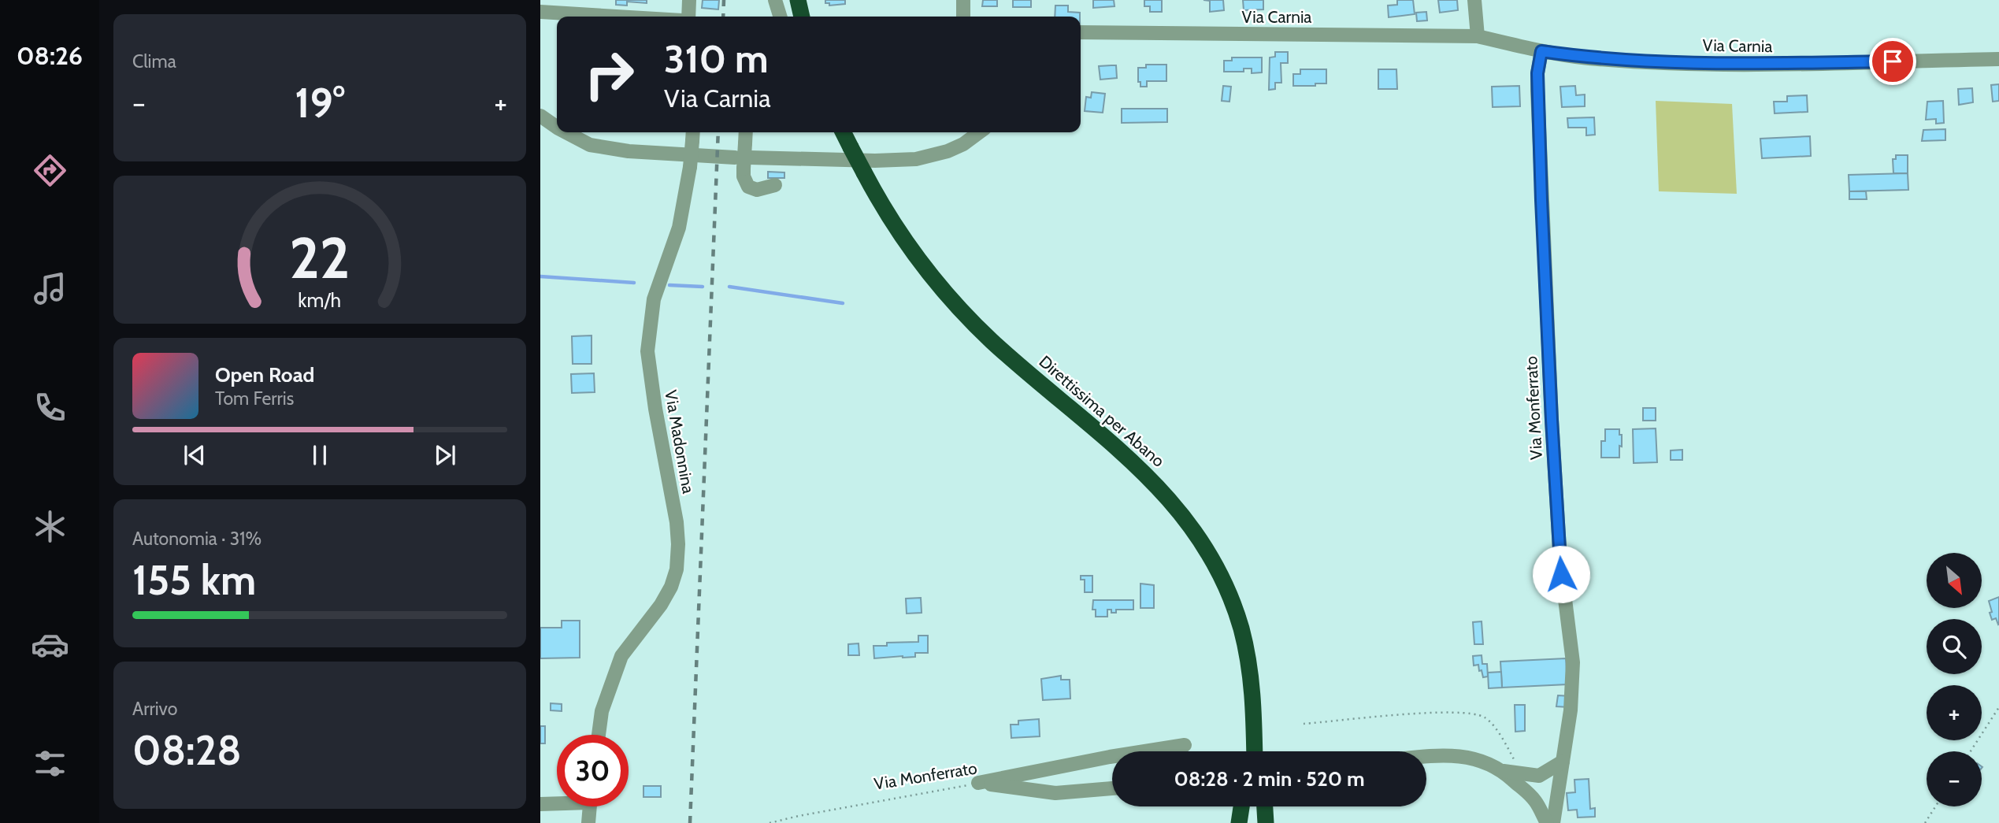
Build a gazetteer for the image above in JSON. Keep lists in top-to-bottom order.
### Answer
{
  "streets": {
    "highway": ["Direttissima per Abano"],
    "street": ["Via Carnia", "Via Monferrato", "Via Madonnina"]
  },
  "crossings": [
    ["Via Carnia", "Via Monferrato"]
  ],
  "north": "bottom right",
  "page": {
    "tabs": "08:26",
    "tile": [
      "Clima",
      ["Autonomia · 31%", "155 km"],
      ["Arrivo", "08:28"]
    ],
    "turn": ["310 m", "Via Carnia"],
    "heat": ["−", "19°", "+"],
    "song": ["Open Road", "Tom Ferris"],
    "map_buttons": ["+", "−"],
    "limit": "30",
    "trip": "08:28 · 2 min · 520 m",
    "gauge": ["22", "km/h"]
  }
}
